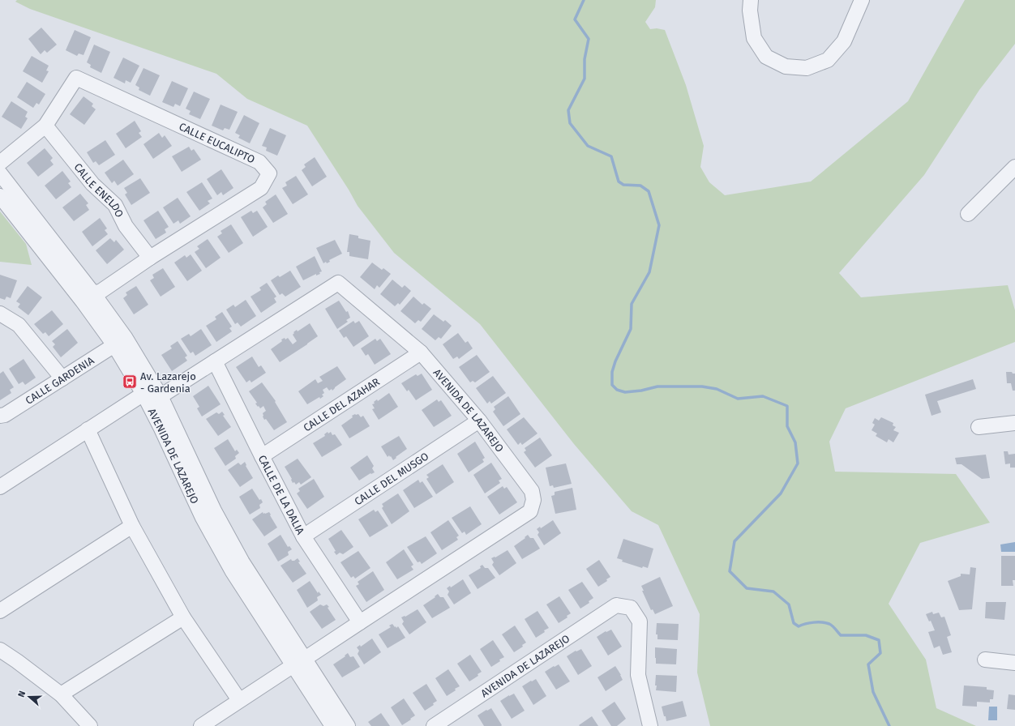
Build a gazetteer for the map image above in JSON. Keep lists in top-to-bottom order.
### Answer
{
  "streets": {
    "street": [
      "CALLE EUCALIPTO",
      "CALLE ENELDO",
      "CALLE GARDENIA",
      "CALLE DEL AZAHAR",
      "AVENIDA DE LAZAREJO",
      "CALLE DEL MUSGO",
      "CALLE DE LA DALIA"
    ]
  },
  "crossings": [
    ["CALLE EUCALIPTO", "CALLE ENELDO"],
    ["CALLE EUCALIPTO", "AVENIDA DE LAZAREJO"],
    ["CALLE GARDENIA", "AVENIDA DE LAZAREJO"],
    ["CALLE DEL AZAHAR", "AVENIDA DE LAZAREJO"],
    ["CALLE DEL AZAHAR", "CALLE DE LA DALIA"],
    ["AVENIDA DE LAZAREJO", "CALLE DEL MUSGO"],
    ["AVENIDA DE LAZAREJO", "CALLE DE LA DALIA"],
    ["CALLE DEL MUSGO", "CALLE DE LA DALIA"]
  ],
  "places": {
    "bus stop": ["Av. Lazarejo - Gardenia"]
  },
  "north": "left"
}
